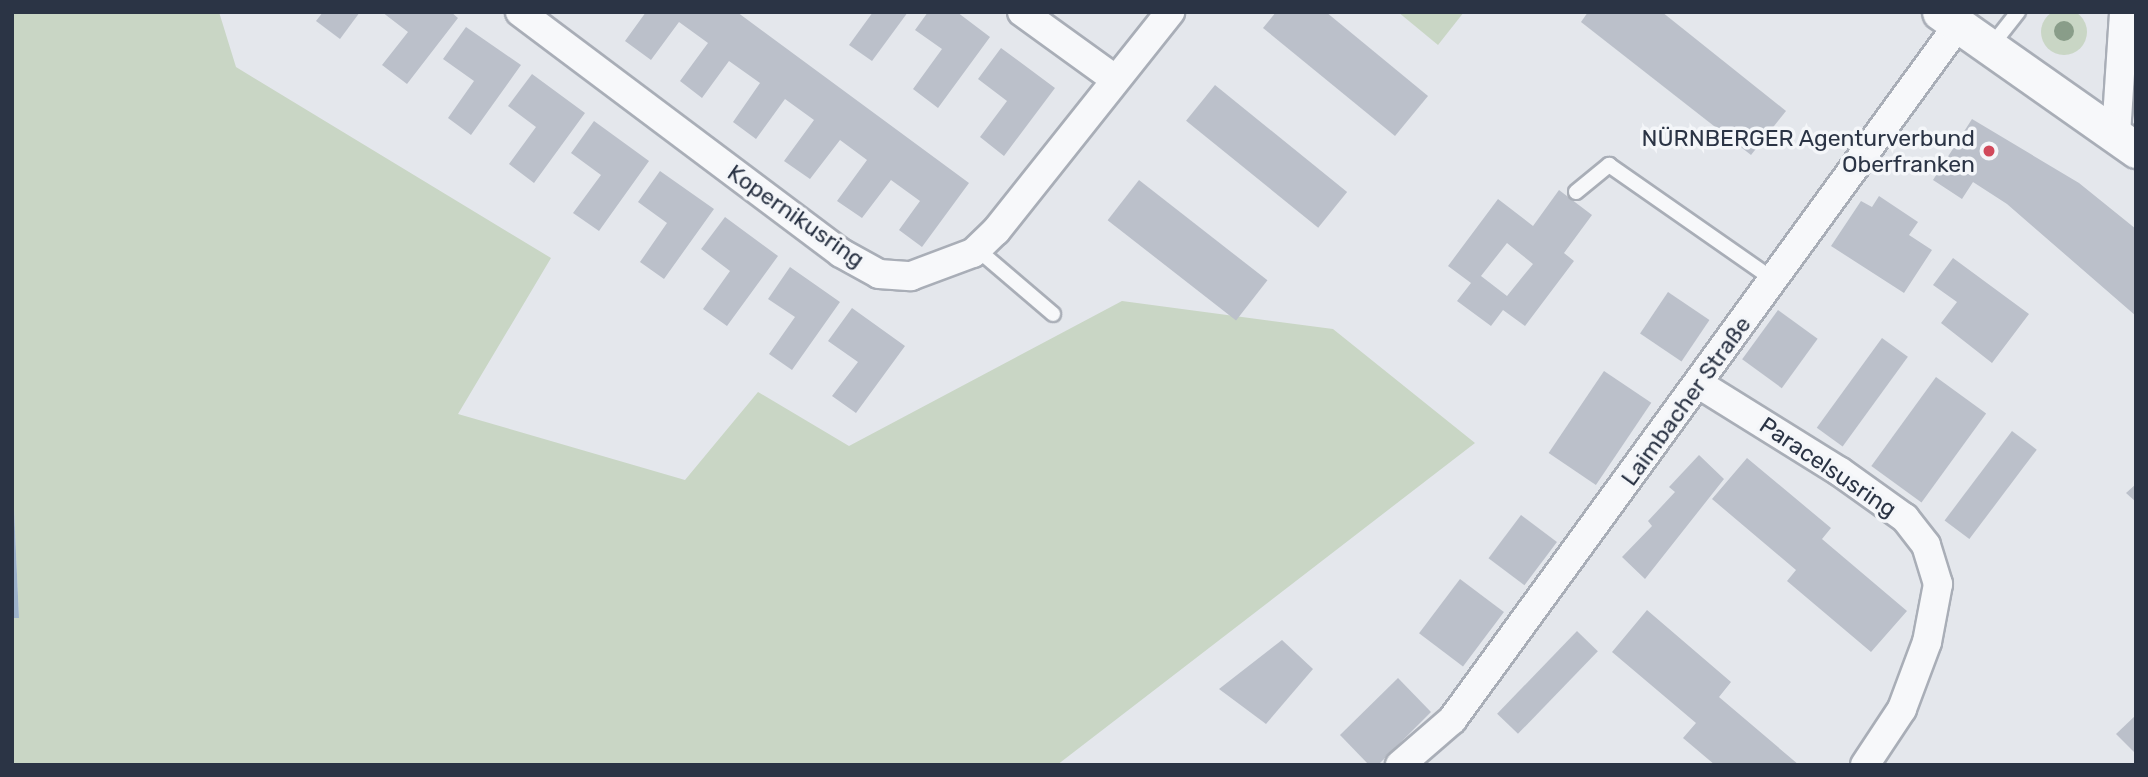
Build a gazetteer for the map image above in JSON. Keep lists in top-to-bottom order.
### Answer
{
  "streets": {
    "street": ["Kopernikusring", "Laimbacher Straße", "Paracelsusring"]
  },
  "crossings": [
    ["Laimbacher Straße", "Paracelsusring"]
  ],
  "places": ["NÜRNBERGER Agenturverbund Oberfranken"]
}
